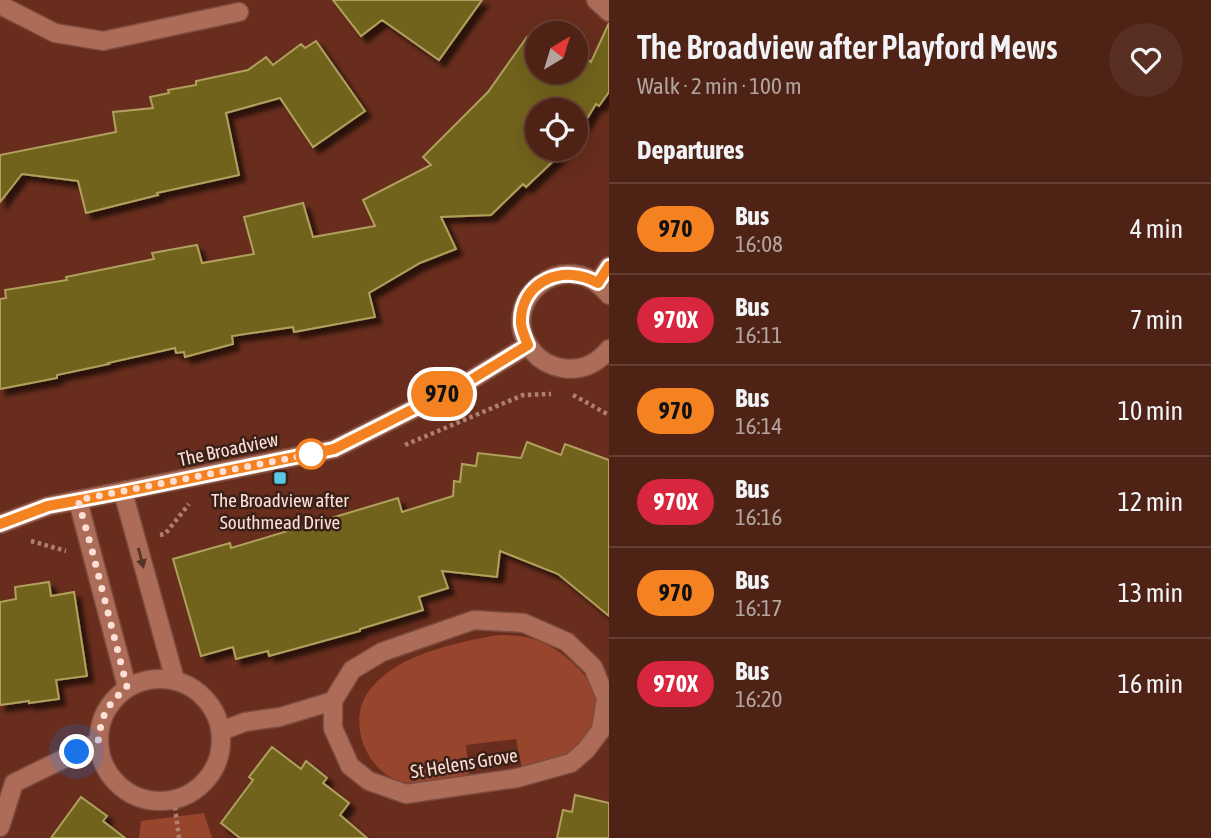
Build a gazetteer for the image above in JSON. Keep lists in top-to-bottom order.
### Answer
{
  "streets": {
    "street": ["The Broadview", "St Helens Grove"]
  },
  "places": {
    "transit": ["The Broadview after Southmead Drive"]
  },
  "lines": ["bus line 970"],
  "north": "top right",
  "page": {
    "on_map": "970",
    "heading": [
      ["The Broadview after Playford Mews", "Walk · 2 min · 100 m"],
      "Departures"
    ],
    "list": [
      {
        "mark": "970",
        "name": "Bus",
        "note": "16:08",
        "value": "4 min"
      },
      {
        "mark": "970X",
        "name": "Bus",
        "note": "16:11",
        "value": "7 min"
      },
      {
        "mark": "970",
        "name": "Bus",
        "note": "16:14",
        "value": "10 min"
      },
      {
        "mark": "970X",
        "name": "Bus",
        "note": "16:16",
        "value": "12 min"
      },
      {
        "mark": "970",
        "name": "Bus",
        "note": "16:17",
        "value": "13 min"
      },
      {
        "mark": "970X",
        "name": "Bus",
        "note": "16:20",
        "value": "16 min"
      }
    ]
  }
}
